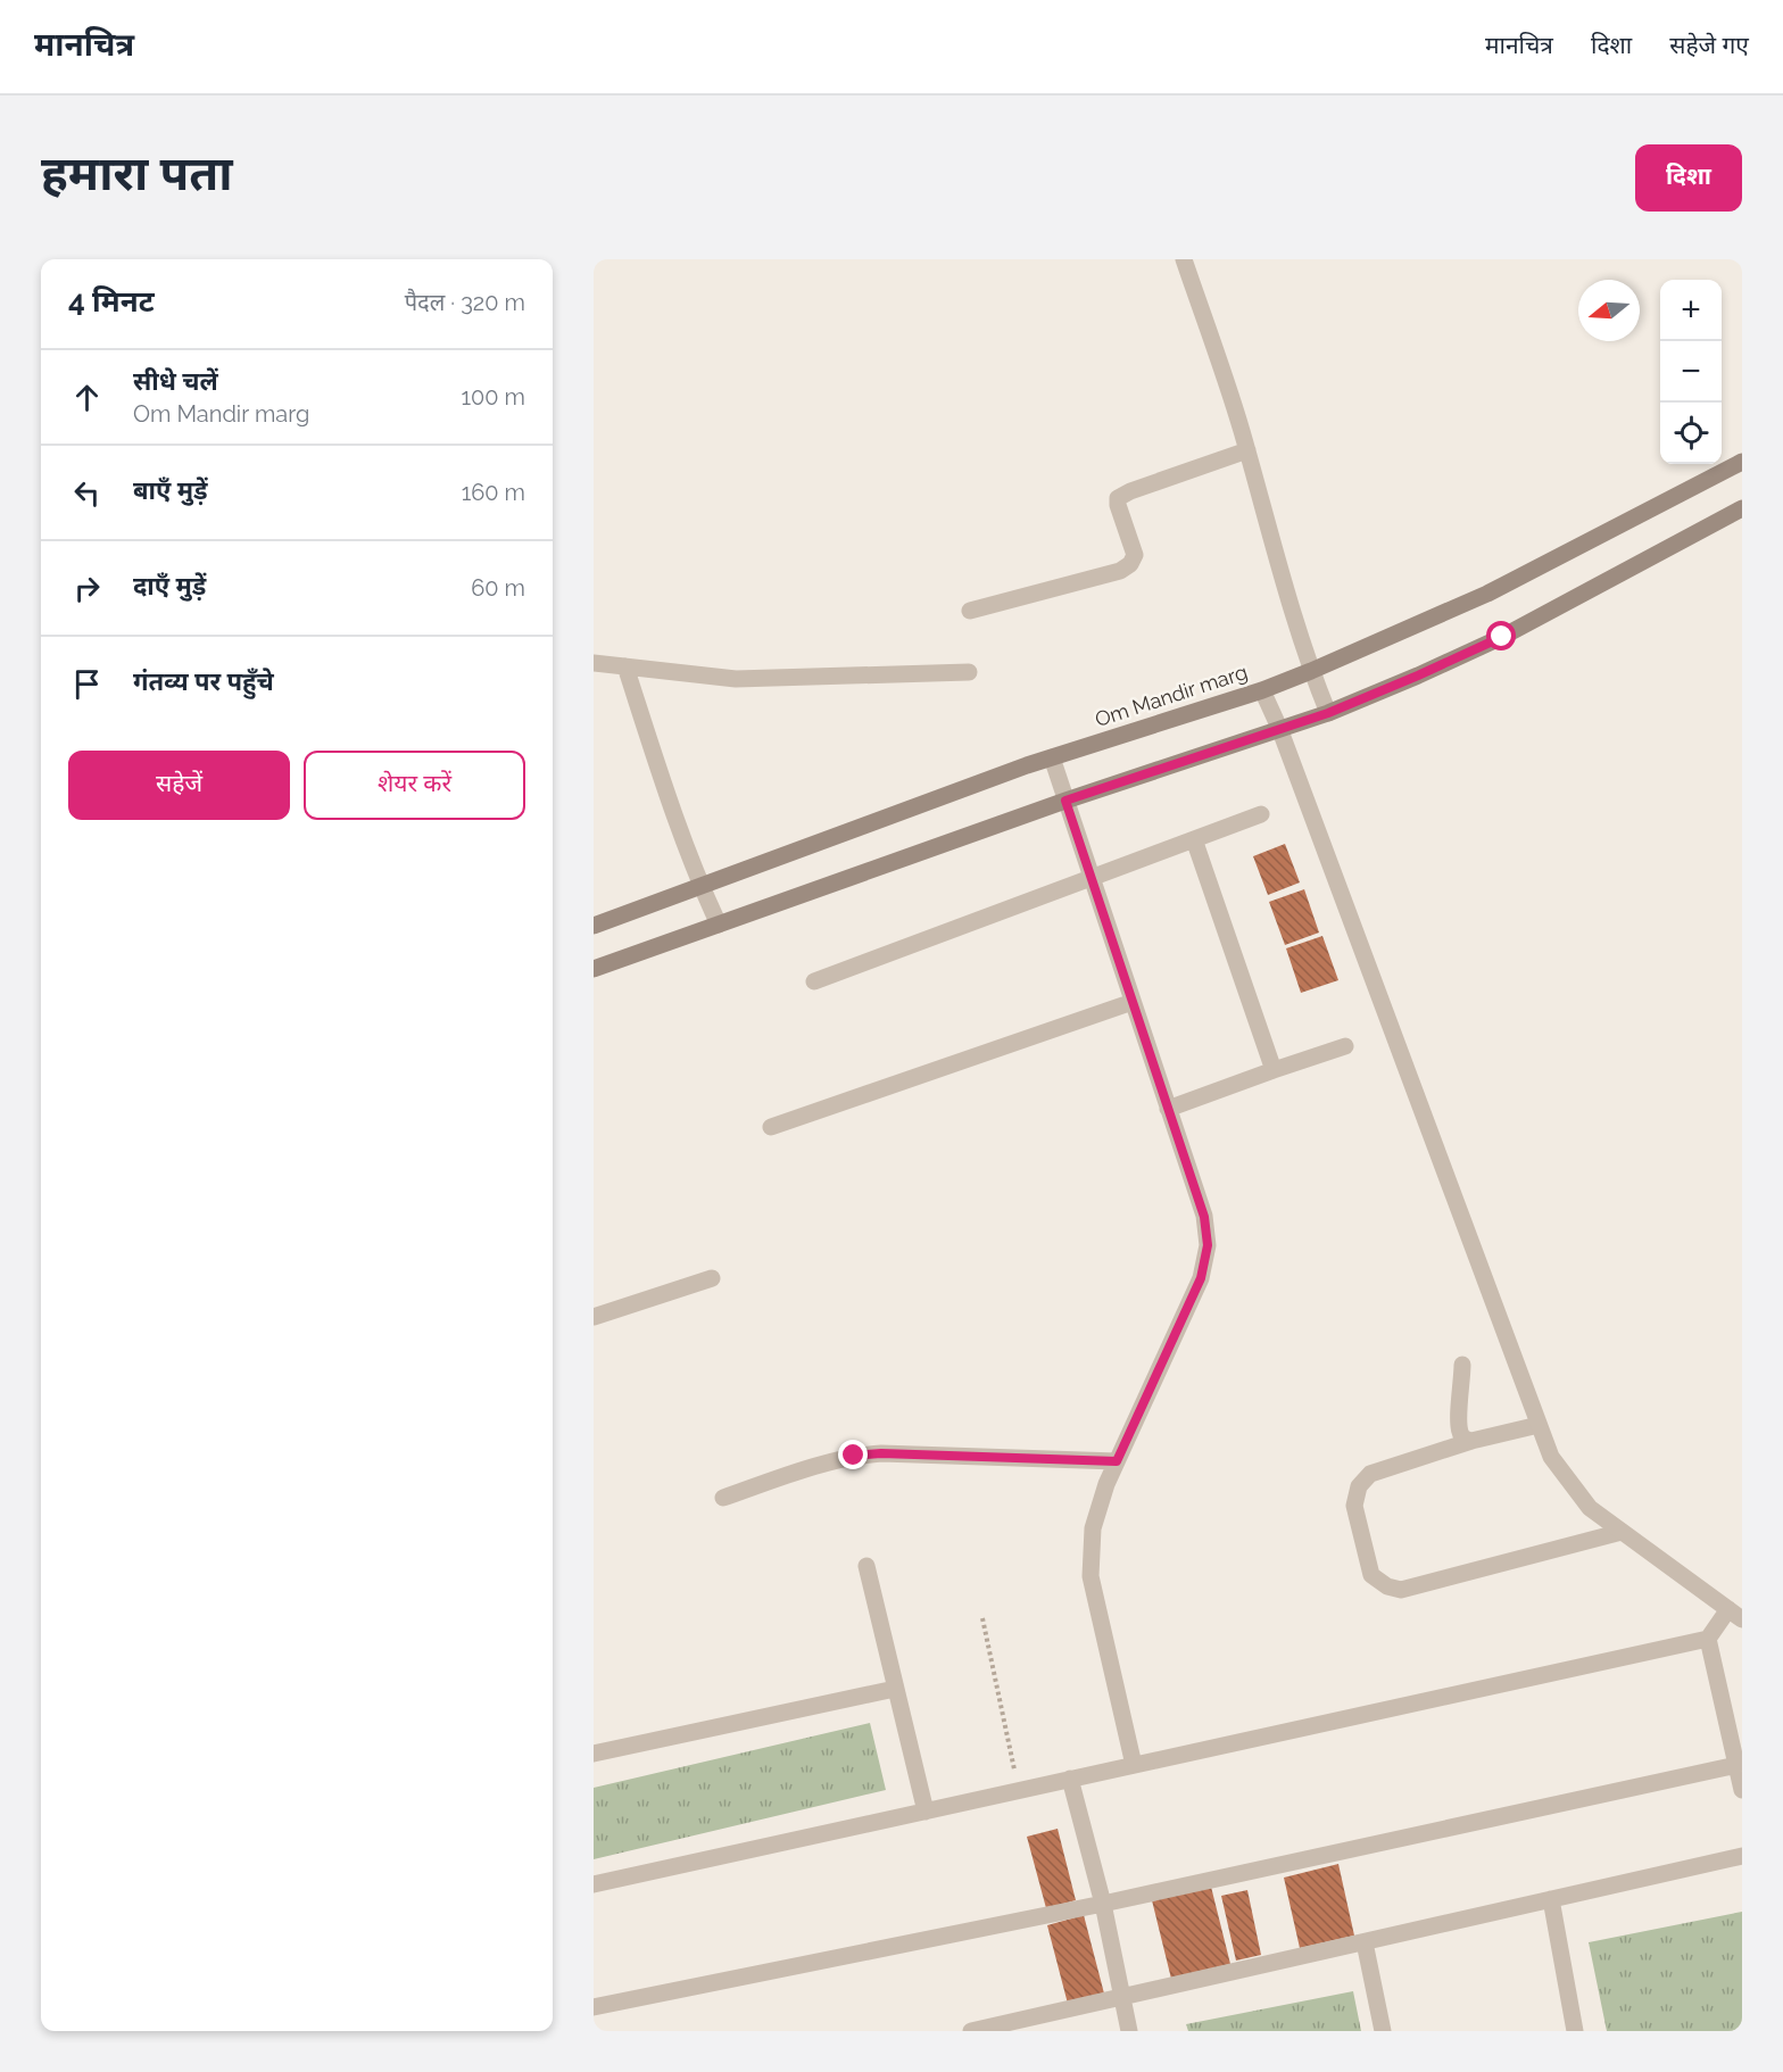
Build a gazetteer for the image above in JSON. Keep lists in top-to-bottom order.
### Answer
{
  "streets": {
    "main road": ["Om Mandir marg"]
  },
  "north": "left",
  "page": {
    "header": "मानचित्र",
    "nav": ["मानचित्र", "दिशा", "सहेजे गए"],
    "buttons": [
      "दिशा",
      ["सहेजें", "शेयर करें"]
    ],
    "title": "हमारा पता",
    "heading": ["4 मिनट", "पैदल · 320 m"],
    "map_buttons": ["+", "−"],
    "list": [
      ["सीधे चलें", "Om Mandir marg", "100 m"],
      ["बाएँ मुड़ें", "160 m"],
      ["दाएँ मुड़ें", "60 m"],
      "गंतव्य पर पहुँचे"
    ]
  }
}
